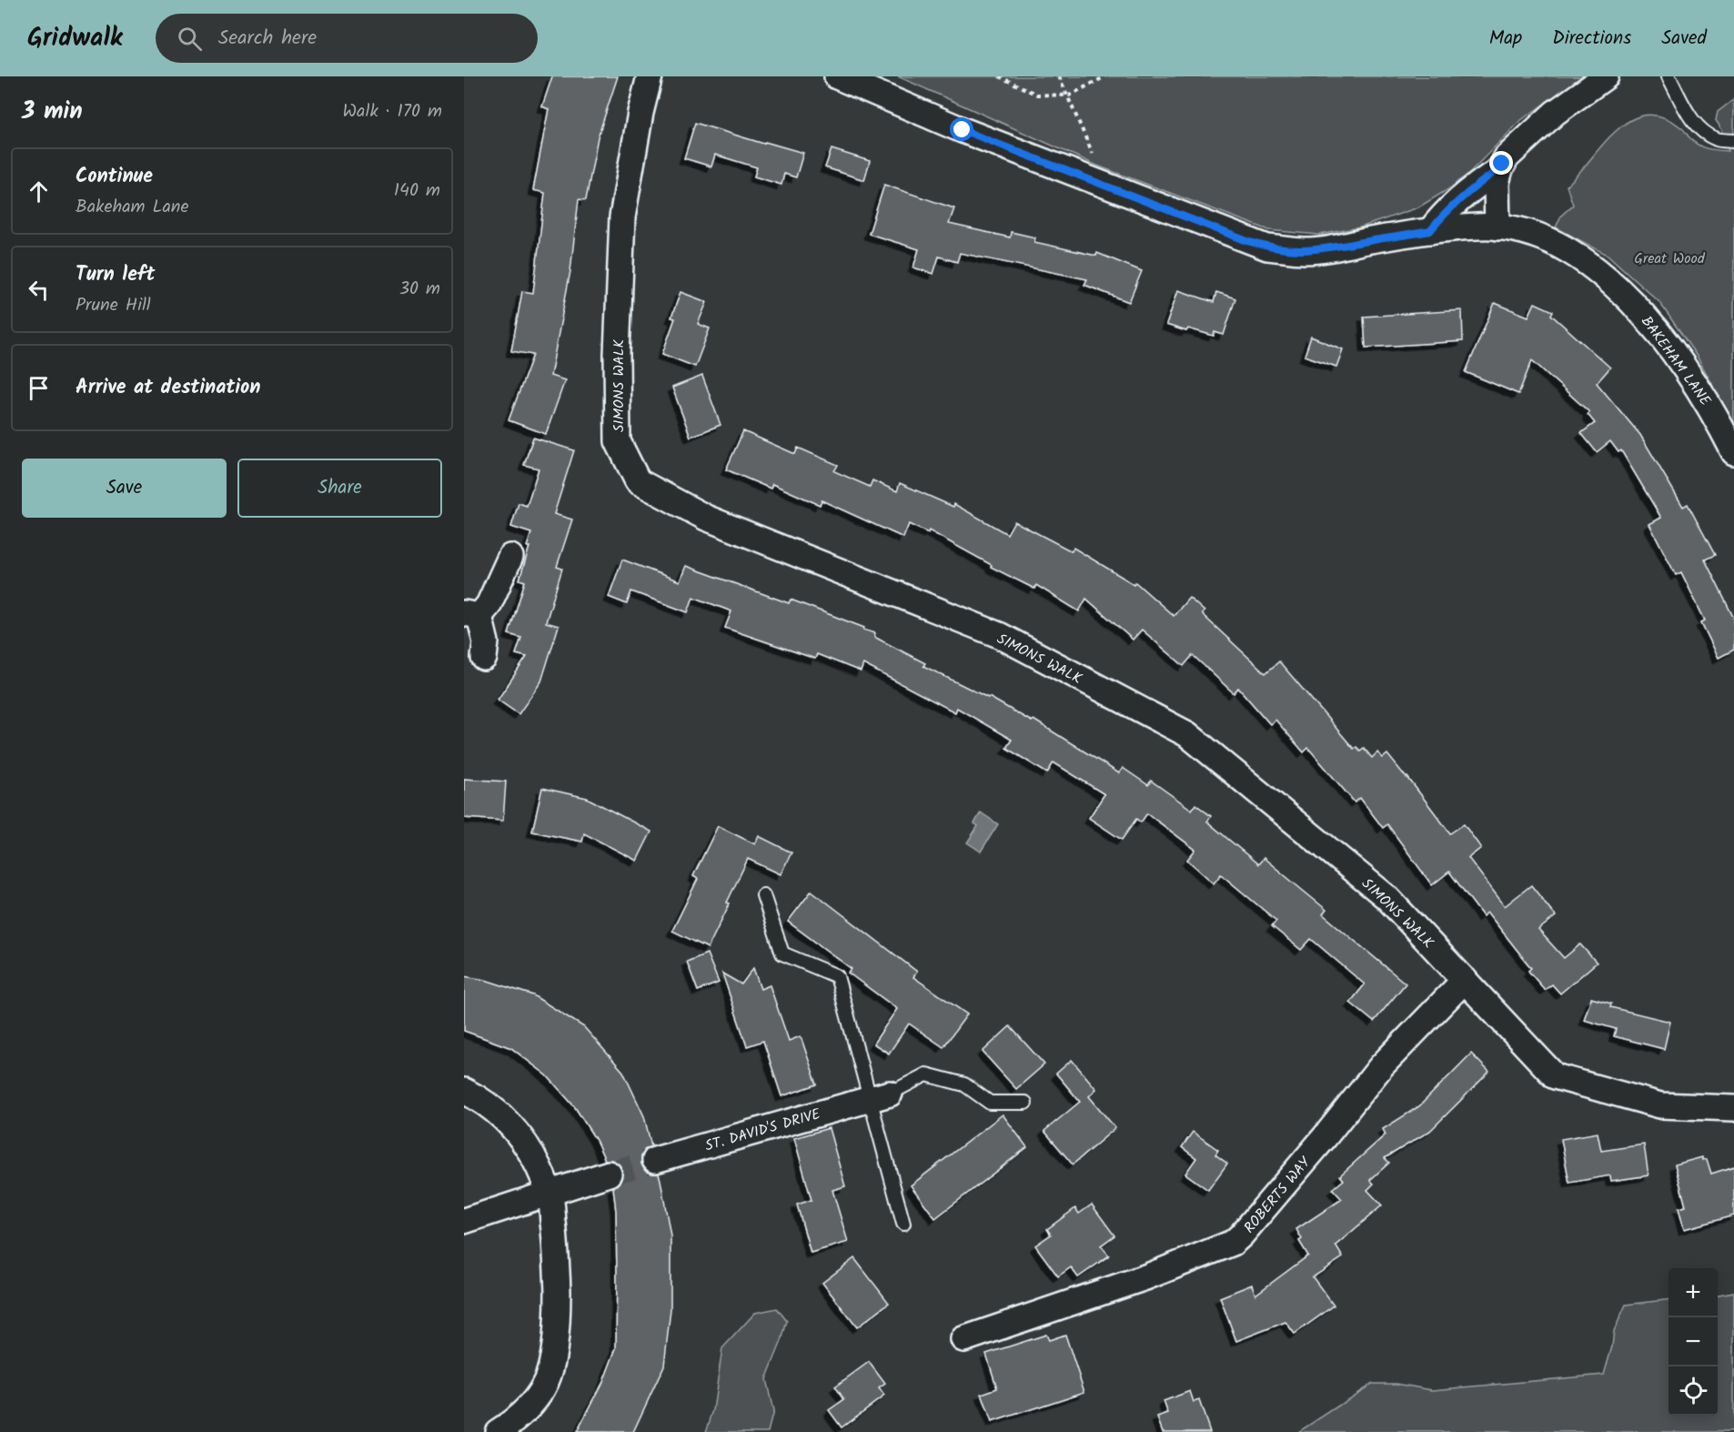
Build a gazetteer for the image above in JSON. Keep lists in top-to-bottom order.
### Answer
{
  "streets": {
    "street": [
      "BAKEHAM LANE",
      "SIMONS WALK",
      "ST. DAVID'S DRIVE",
      "ROBERTS WAY"
    ]
  },
  "crossings": [
    ["SIMONS WALK", "ROBERTS WAY"]
  ],
  "parks": ["Great Wood"],
  "page": {
    "header": "Gridwalk",
    "search": "Search here",
    "nav": ["Map", "Directions", "Saved"],
    "heading": ["3 min", "Walk · 170 m"],
    "list": [
      ["Continue", "Bakeham Lane", "140 m"],
      ["Turn left", "Prune Hill", "30 m"],
      "Arrive at destination"
    ],
    "buttons": ["Save", "Share"],
    "map_buttons": ["+", "−"]
  }
}
